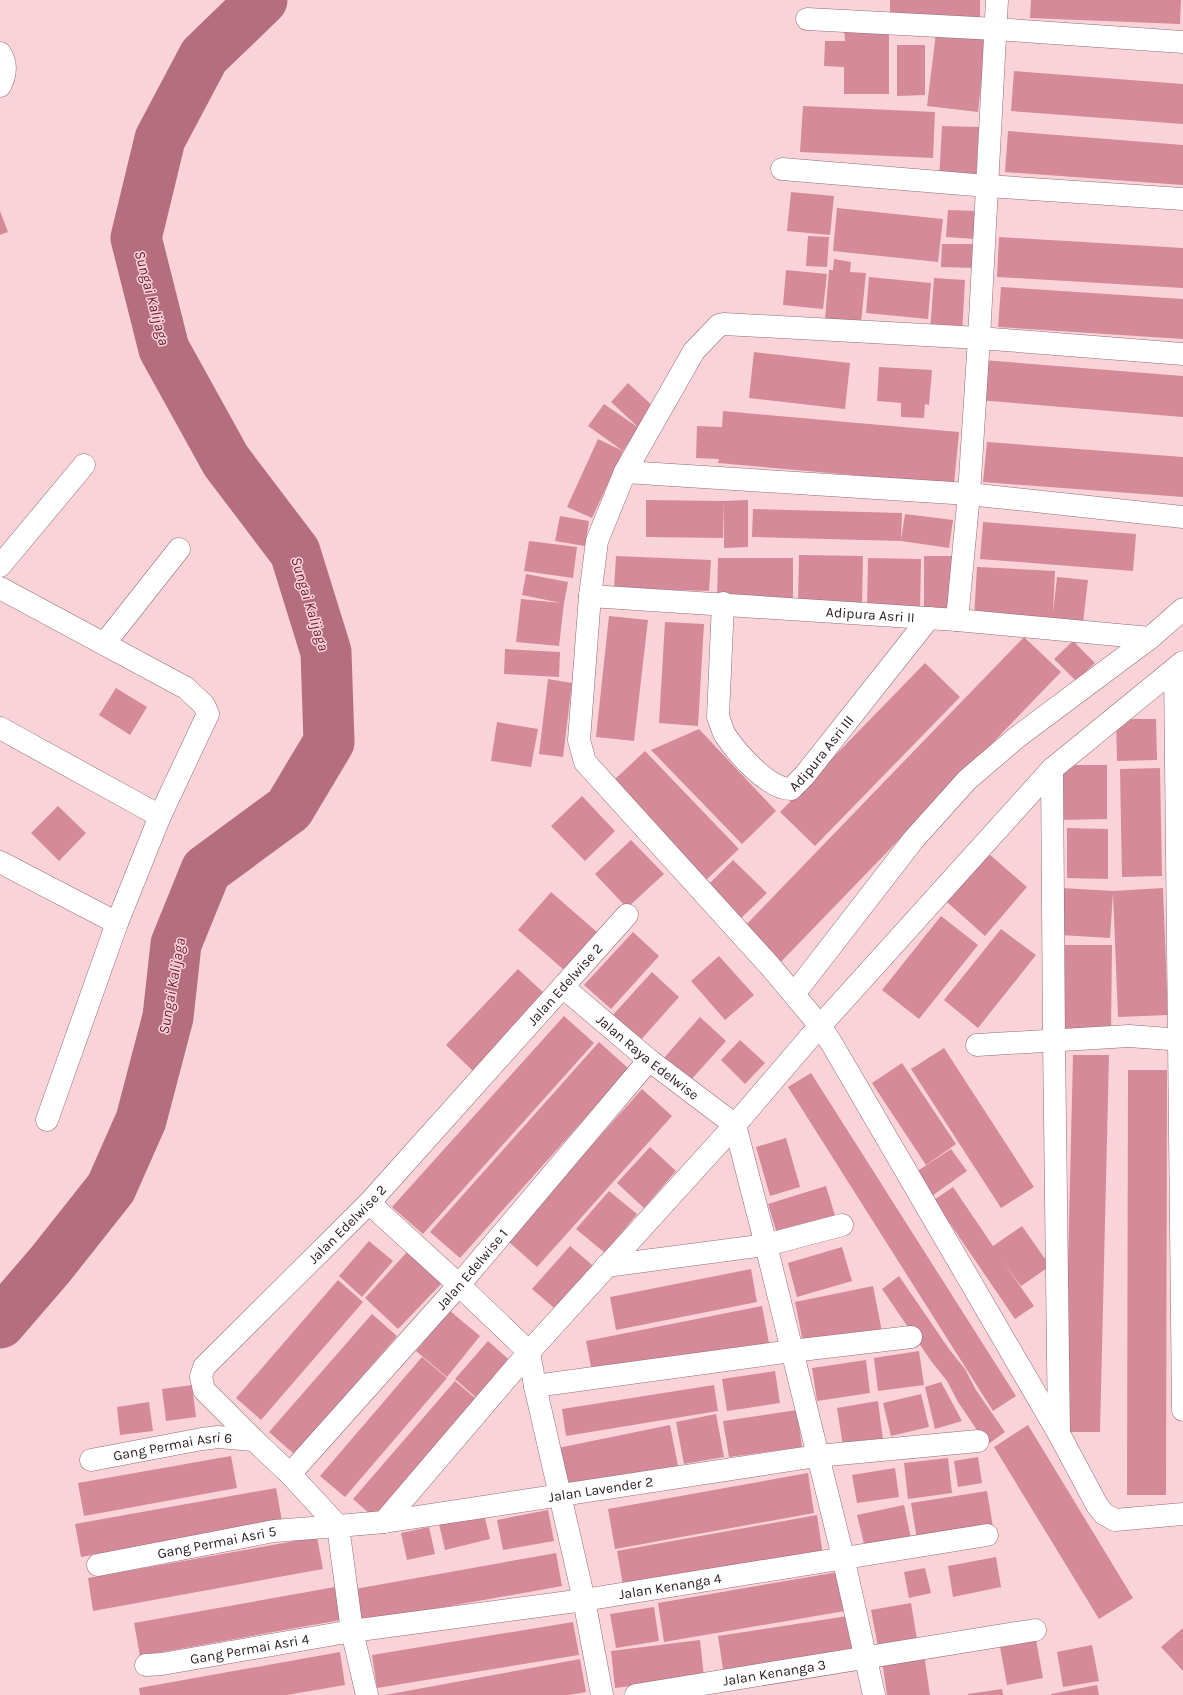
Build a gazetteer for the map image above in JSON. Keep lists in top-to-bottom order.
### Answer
{
  "streets": {
    "street": [
      "Adipura Asri II",
      "Adipura Asri III",
      "Jalan Edelwise 2",
      "Jalan Raya Edelwise",
      "Jalan Edelwise 1",
      "Gang Permai Asri 6",
      "Jalan Lavender 2",
      "Gang Permai Asri 5",
      "Jalan Kenanga 4",
      "Gang Permai Asri 4",
      "Jalan Kenanga 3"
    ]
  },
  "crossings": [
    ["Adipura Asri II", "Adipura Asri III"],
    ["Jalan Edelwise 2", "Jalan Raya Edelwise"],
    ["Jalan Edelwise 2", "Jalan Edelwise 1"],
    ["Jalan Edelwise 2", "Gang Permai Asri 6"],
    ["Jalan Edelwise 2", "Jalan Lavender 2"],
    ["Jalan Edelwise 2", "Gang Permai Asri 5"],
    ["Jalan Raya Edelwise", "Jalan Edelwise 1"],
    ["Jalan Lavender 2", "Gang Permai Asri 5"],
    ["Jalan Kenanga 4", "Gang Permai Asri 4"]
  ],
  "water": ["Sungai Kalijaga"]
}
